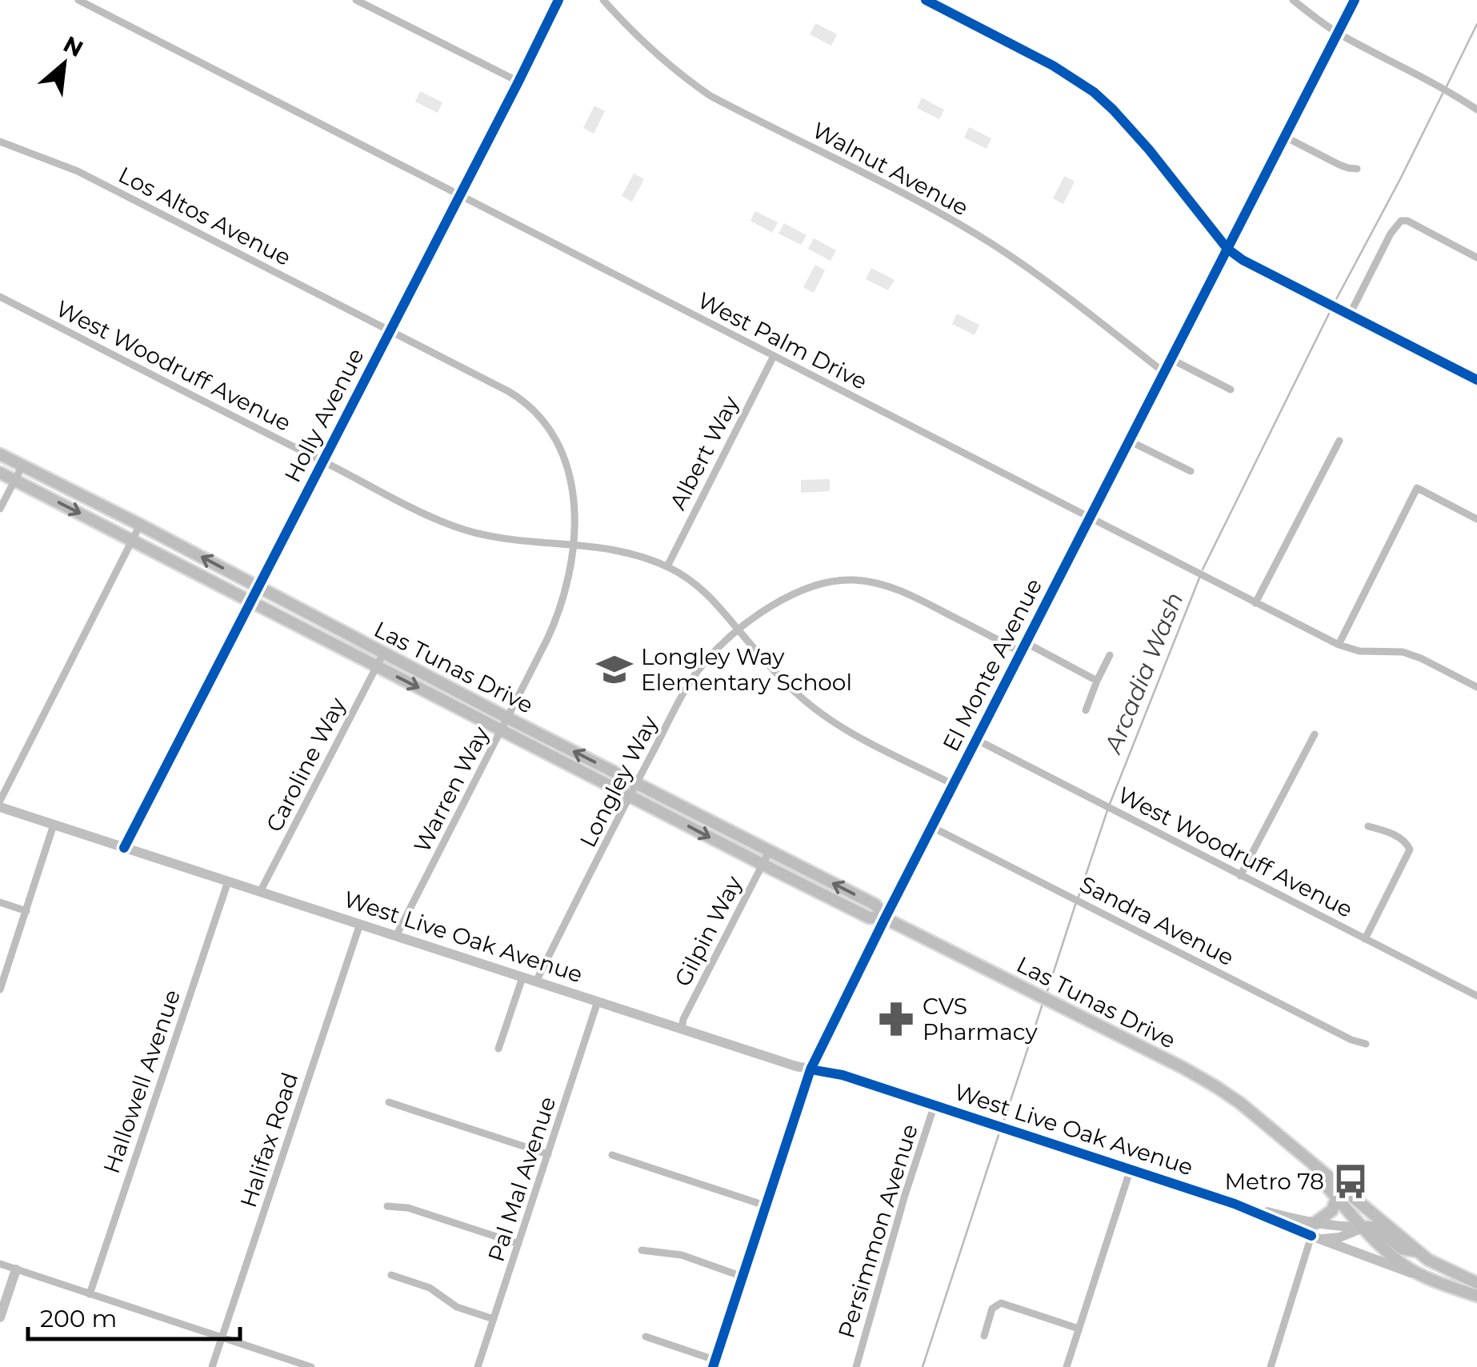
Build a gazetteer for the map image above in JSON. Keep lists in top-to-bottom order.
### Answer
{
  "streets": {
    "main road": ["Las Tunas Drive"],
    "street": [
      "Walnut Avenue",
      "Los Altos Avenue",
      "West Palm Drive",
      "West Woodruff Avenue",
      "Holly Avenue",
      "Albert Way",
      "El Monte Avenue",
      "Caroline Way",
      "Longley Way",
      "Warren Way",
      "Sandra Avenue",
      "Gilpin Way",
      "West Live Oak Avenue",
      "Hallowell Avenue",
      "Halifax Road",
      "Pal Mal Avenue",
      "Persimmon Avenue"
    ]
  },
  "crossings": [
    ["Walnut Avenue", "El Monte Avenue"],
    ["Los Altos Avenue", "Holly Avenue"],
    ["Los Altos Avenue", "Warren Way"],
    ["West Palm Drive", "Holly Avenue"],
    ["West Palm Drive", "Albert Way"],
    ["West Palm Drive", "El Monte Avenue"],
    ["West Woodruff Avenue", "Holly Avenue"],
    ["West Woodruff Avenue", "Albert Way"],
    ["West Woodruff Avenue", "El Monte Avenue"],
    ["West Woodruff Avenue", "Longley Way"],
    ["West Woodruff Avenue", "Warren Way"],
    ["Holly Avenue", "Las Tunas Drive"],
    ["Holly Avenue", "Warren Way"],
    ["Holly Avenue", "West Live Oak Avenue"],
    ["El Monte Avenue", "Las Tunas Drive"],
    ["El Monte Avenue", "Longley Way"],
    ["El Monte Avenue", "Sandra Avenue"],
    ["El Monte Avenue", "West Live Oak Avenue"],
    ["Las Tunas Drive", "Caroline Way"],
    ["Las Tunas Drive", "Longley Way"],
    ["Las Tunas Drive", "Warren Way"],
    ["Las Tunas Drive", "Gilpin Way"],
    ["Las Tunas Drive", "West Live Oak Avenue"],
    ["Caroline Way", "West Live Oak Avenue"],
    ["Longley Way", "West Live Oak Avenue"],
    ["Warren Way", "West Live Oak Avenue"],
    ["Gilpin Way", "West Live Oak Avenue"],
    ["West Live Oak Avenue", "Hallowell Avenue"],
    ["West Live Oak Avenue", "Halifax Road"],
    ["West Live Oak Avenue", "Pal Mal Avenue"],
    ["West Live Oak Avenue", "Persimmon Avenue"]
  ],
  "water": ["Arcadia Wash"],
  "places": {
    "school or university": ["Longley Way Elementary School"],
    "pharmacy": ["CVS Pharmacy"],
    "bus stop": ["Metro 78"]
  },
  "scale_bar": "200 m",
  "north": "top right"
}
